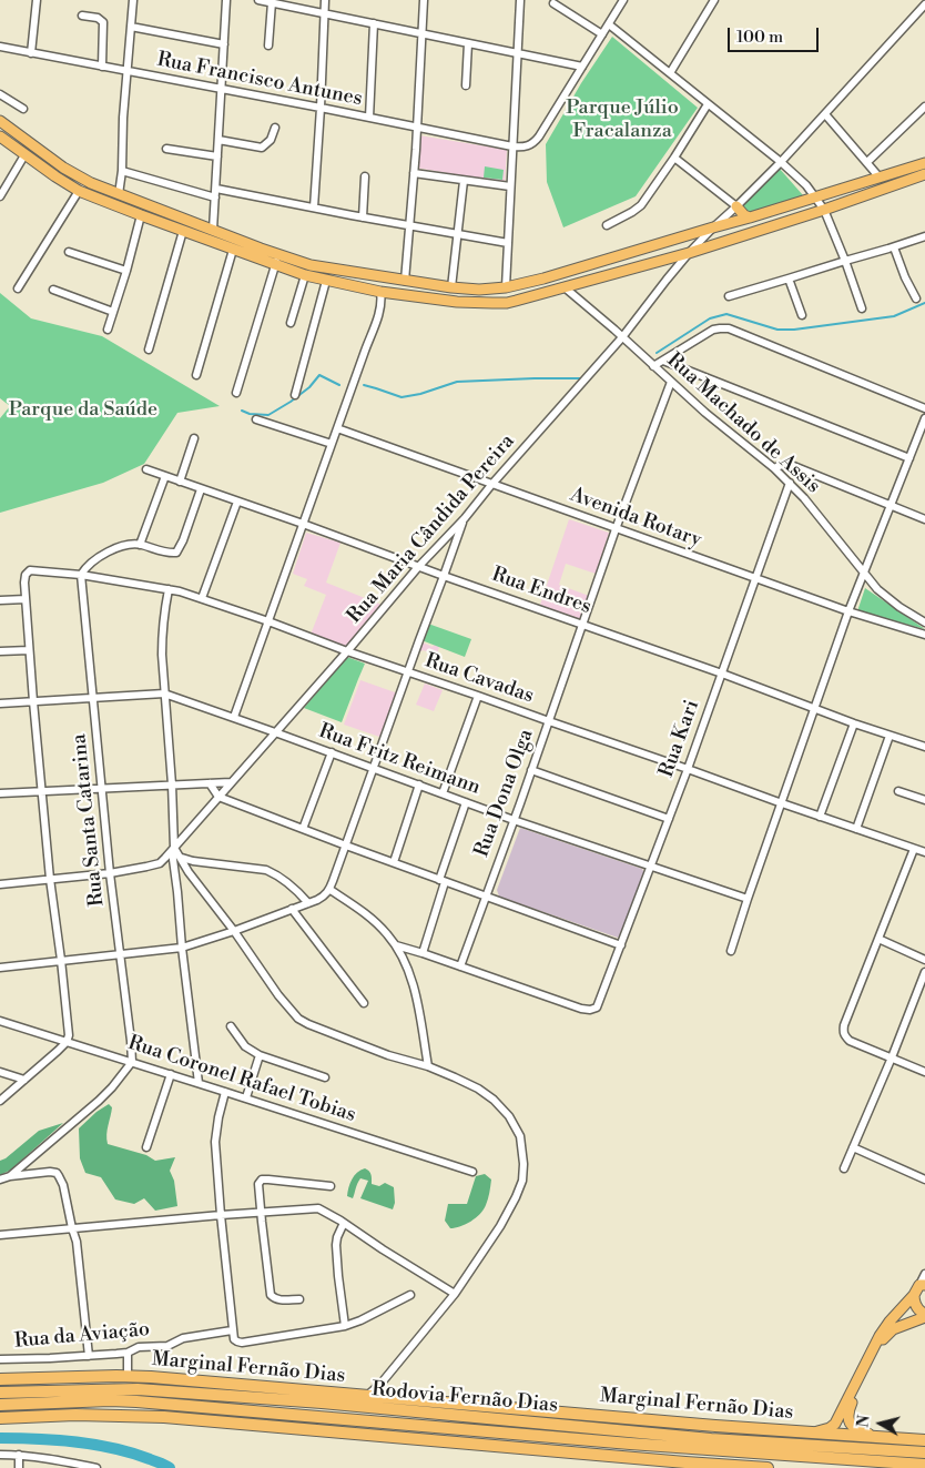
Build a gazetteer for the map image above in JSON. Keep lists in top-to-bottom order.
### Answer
{
  "streets": {
    "highway": ["Marginal Fernão Dias", "Rodovia Fernão Dias"],
    "street": [
      "Rua Francisco Antunes",
      "Rua Machado de Assis",
      "Avenida Rotary",
      "Rua Maria Cândida Pereira",
      "Rua Endres",
      "Rua Cavadas",
      "Rua Kari",
      "Rua Fritz Reimann",
      "Rua Dona Olga",
      "Rua Santa Catarina",
      "Rua Coronel Rafael Tobias",
      "Rua da Aviação"
    ]
  },
  "crossings": [
    ["Rua Machado de Assis", "Rua Maria Cândida Pereira"],
    ["Rua Machado de Assis", "Rua Kari"],
    ["Rua Machado de Assis", "Rua Dona Olga"],
    ["Avenida Rotary", "Rua Maria Cândida Pereira"],
    ["Avenida Rotary", "Rua Kari"],
    ["Avenida Rotary", "Rua Dona Olga"],
    ["Rua Maria Cândida Pereira", "Rua Endres"],
    ["Rua Maria Cândida Pereira", "Rua Cavadas"],
    ["Rua Maria Cândida Pereira", "Rua Fritz Reimann"],
    ["Rua Endres", "Rua Kari"],
    ["Rua Endres", "Rua Dona Olga"],
    ["Rua Cavadas", "Rua Kari"],
    ["Rua Cavadas", "Rua Dona Olga"],
    ["Rua Cavadas", "Rua Santa Catarina"],
    ["Rua Kari", "Rua Fritz Reimann"],
    ["Rua Kari", "Rua Dona Olga"],
    ["Rua Fritz Reimann", "Rua Dona Olga"],
    ["Rua Santa Catarina", "Rua Coronel Rafael Tobias"]
  ],
  "parks": ["Parque Júlio Fracalanza", "Parque da Saúde"],
  "scale_bar": "100 m",
  "north": "left"
}
